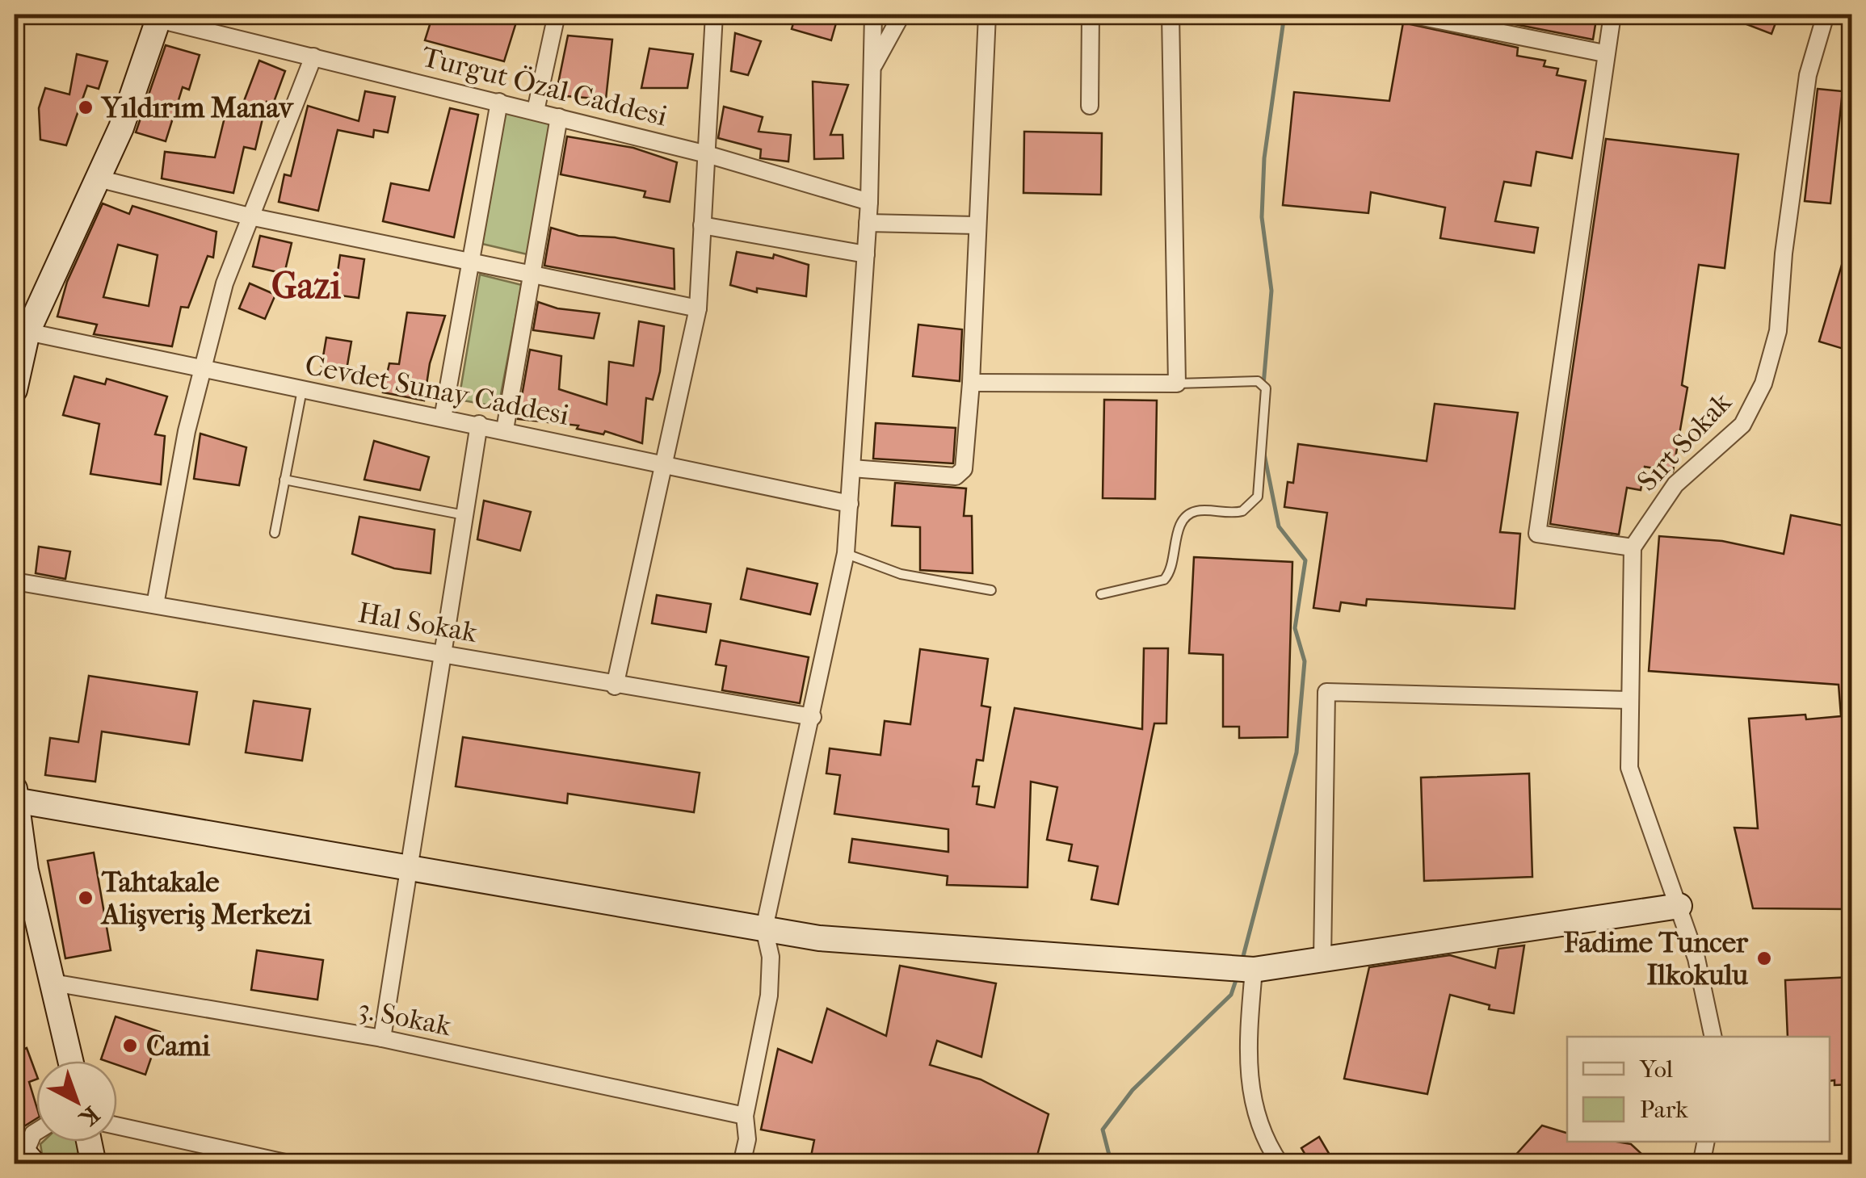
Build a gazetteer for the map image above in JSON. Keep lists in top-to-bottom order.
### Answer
{
  "streets": {
    "street": [
      "Turgut Özal Caddesi",
      "Cevdet Sunay Caddesi",
      "Sırt Sokak",
      "Hal Sokak",
      "3. Sokak"
    ]
  },
  "districts": ["Gazi"],
  "places": [
    "Yıldırım Manav",
    "Tahtakale Alişveriş Merkezi",
    "Fadime Tuncer Ilkokulu",
    "Cami"
  ],
  "legend": ["Yol", "Park"],
  "north": "bottom right"
}
